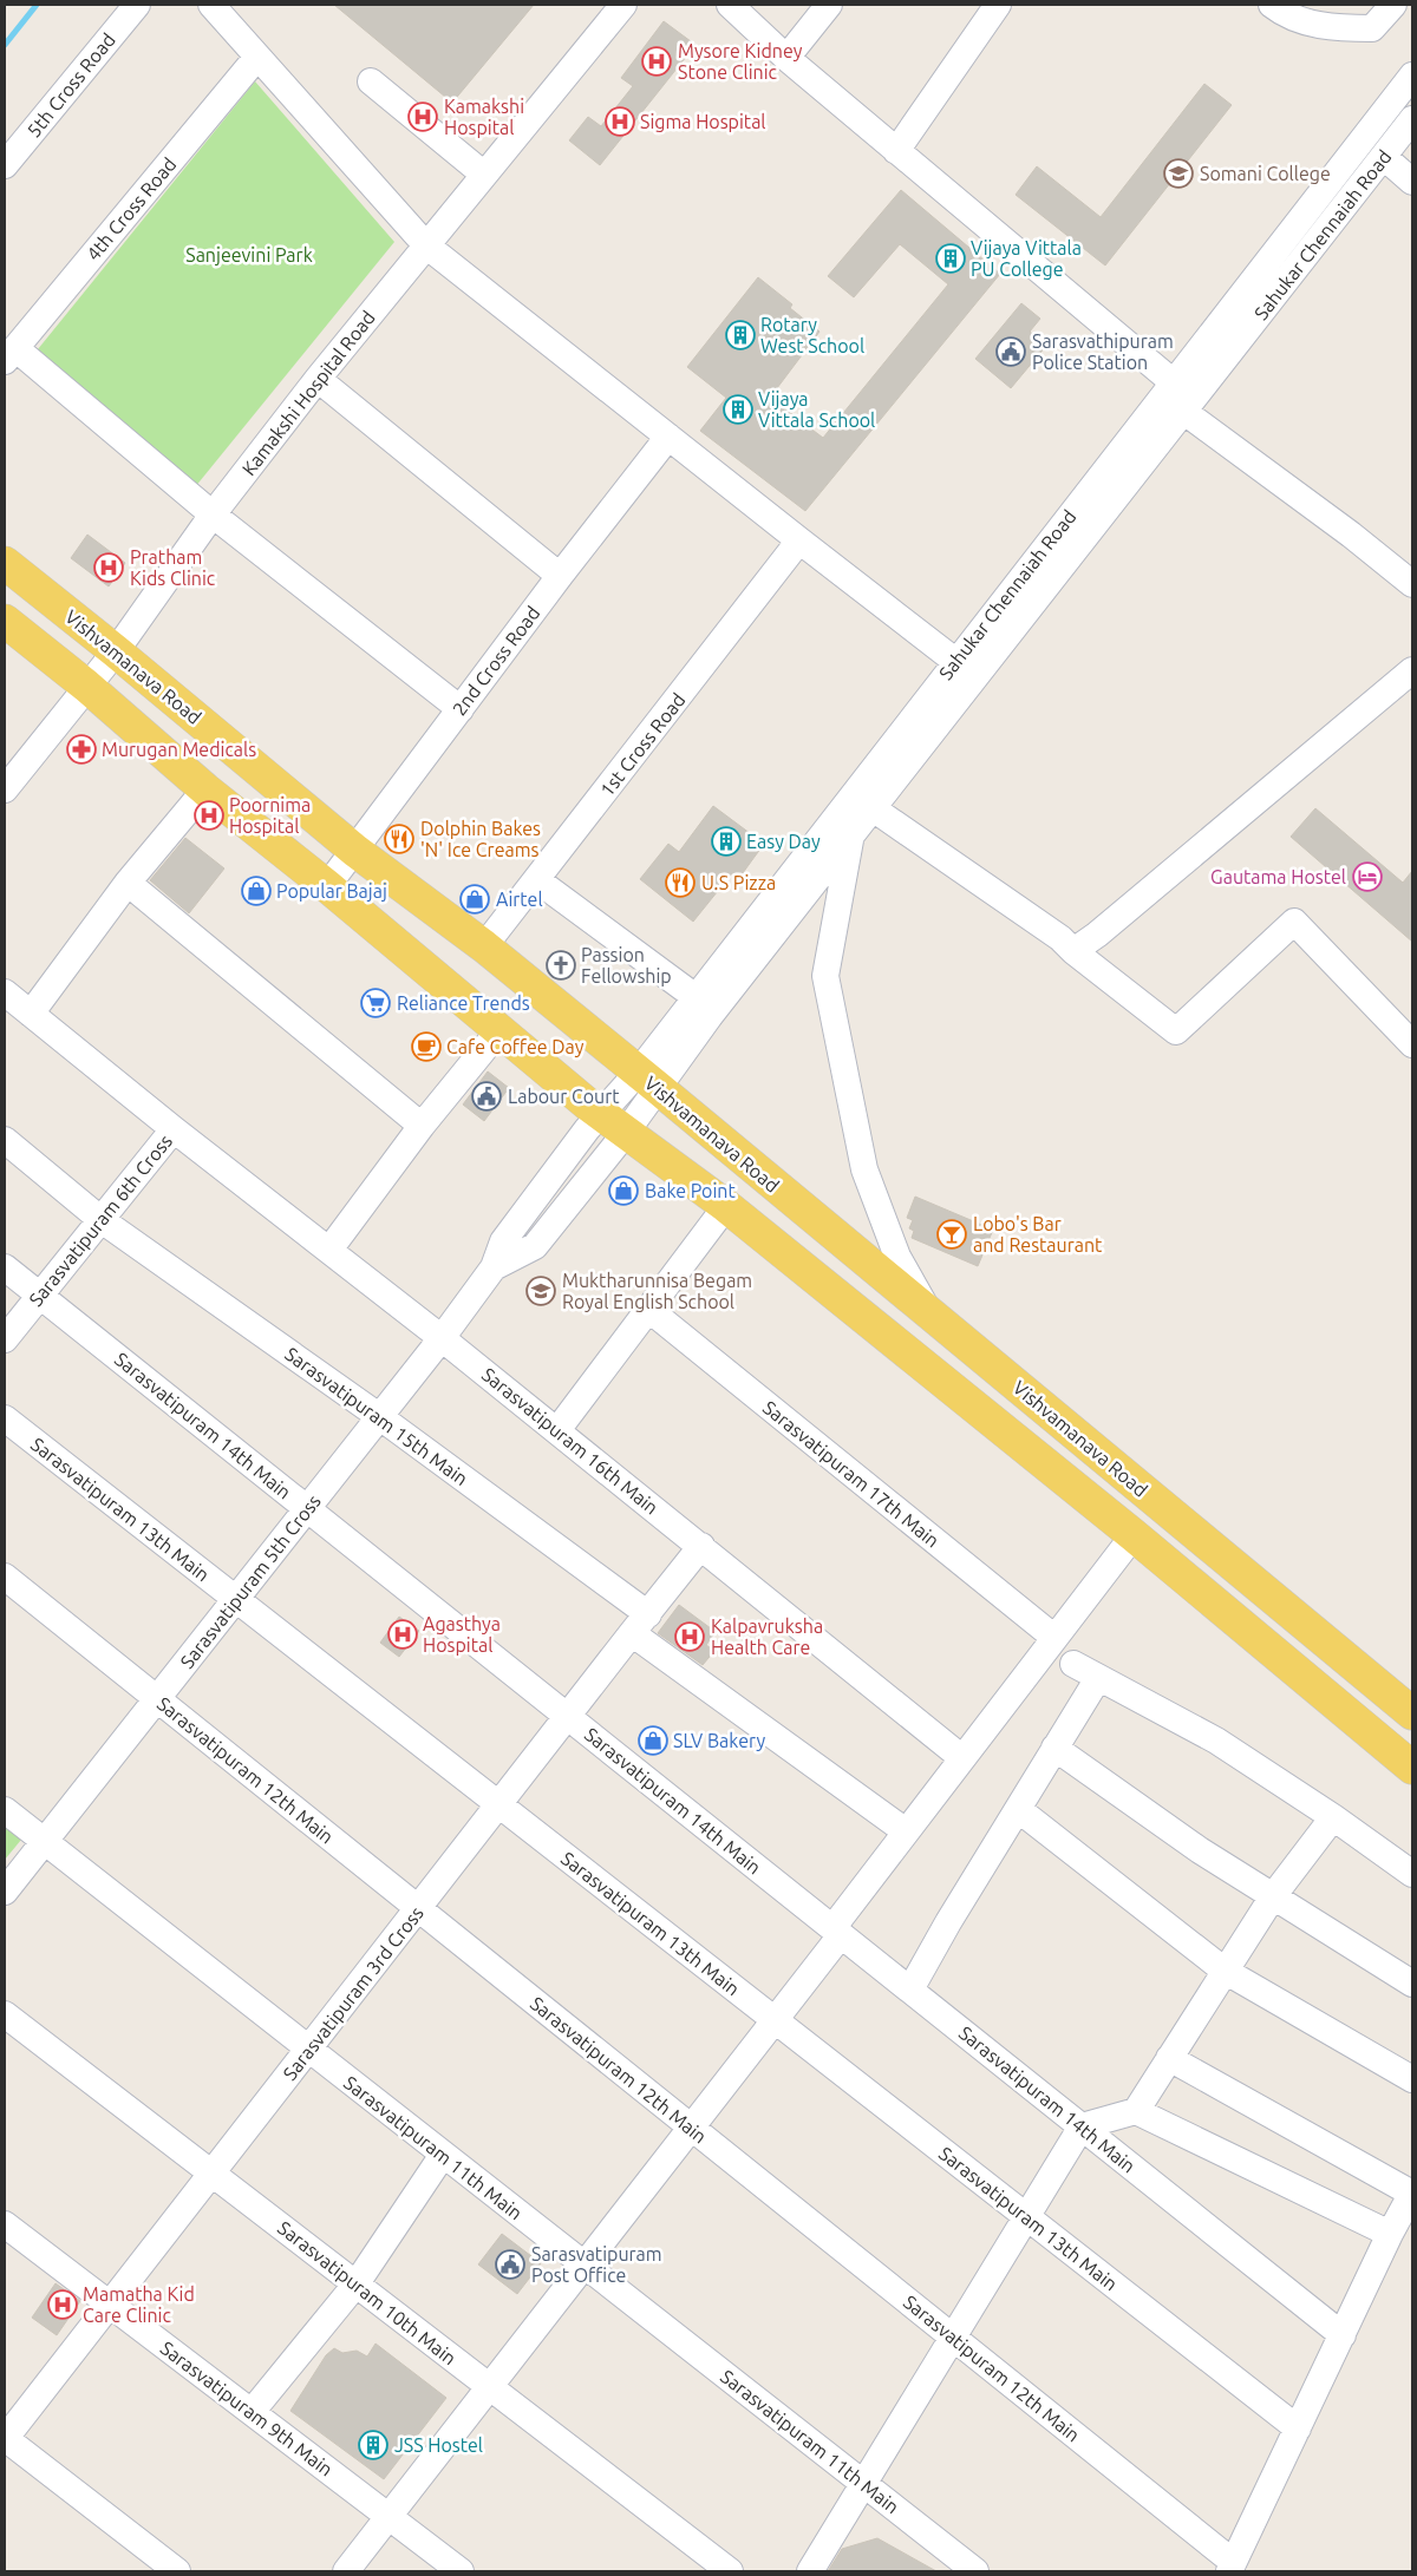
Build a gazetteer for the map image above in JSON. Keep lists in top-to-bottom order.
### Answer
{
  "streets": {
    "main road": ["Vishvamanava Road"],
    "street": [
      "5th Cross Road",
      "4th Cross Road",
      "Sahukar Chennaiah Road",
      "Kamakshi Hospital Road",
      "2nd Cross Road",
      "1st Cross Road",
      "Sarasvatipuram 6th Cross",
      "Sarasvatipuram 15th Main",
      "Sarasvatipuram 14th Main",
      "Sarasvatipuram 16th Main",
      "Sarasvatipuram 17th Main",
      "Sarasvatipuram 13th Main",
      "Sarasvatipuram 5th Cross",
      "Sarasvatipuram 12th Main",
      "Sarasvatipuram 3rd Cross",
      "Sarasvatipuram 11th Main",
      "Sarasvatipuram 10th Main",
      "Sarasvatipuram 9th Main"
    ]
  },
  "crossings": [
    ["Sahukar Chennaiah Road", "Vishvamanava Road"],
    ["Sahukar Chennaiah Road", "Sarasvatipuram 5th Cross"],
    ["Kamakshi Hospital Road", "Vishvamanava Road"],
    ["2nd Cross Road", "Vishvamanava Road"],
    ["Vishvamanava Road", "1st Cross Road"],
    ["Sarasvatipuram 6th Cross", "Sarasvatipuram 15th Main"],
    ["Sarasvatipuram 6th Cross", "Sarasvatipuram 14th Main"],
    ["Sarasvatipuram 6th Cross", "Sarasvatipuram 16th Main"],
    ["Sarasvatipuram 15th Main", "Sarasvatipuram 5th Cross"],
    ["Sarasvatipuram 15th Main", "Sarasvatipuram 3rd Cross"],
    ["Sarasvatipuram 14th Main", "Sarasvatipuram 5th Cross"],
    ["Sarasvatipuram 14th Main", "Sarasvatipuram 3rd Cross"],
    ["Sarasvatipuram 16th Main", "Sarasvatipuram 5th Cross"],
    ["Sarasvatipuram 16th Main", "Sarasvatipuram 3rd Cross"],
    ["Sarasvatipuram 13th Main", "Sarasvatipuram 5th Cross"],
    ["Sarasvatipuram 13th Main", "Sarasvatipuram 3rd Cross"],
    ["Sarasvatipuram 5th Cross", "Sarasvatipuram 12th Main"],
    ["Sarasvatipuram 5th Cross", "Sarasvatipuram 11th Main"],
    ["Sarasvatipuram 12th Main", "Sarasvatipuram 3rd Cross"],
    ["Sarasvatipuram 3rd Cross", "Sarasvatipuram 11th Main"],
    ["Sarasvatipuram 3rd Cross", "Sarasvatipuram 10th Main"],
    ["Sarasvatipuram 3rd Cross", "Sarasvatipuram 9th Main"]
  ],
  "parks": ["Sanjeevini Park"],
  "places": {
    "hospital": [
      "Mysore Kidney Stone Clinic",
      "Kamakshi Hospital",
      "Sigma Hospital",
      "Pratham Kids Clinic",
      "Poornima Hospital",
      "Agasthya Hospital",
      "Kalpavruksha Health Care",
      "Mamatha Kid Care Clinic"
    ],
    "school or university": ["Somani College", "Muktharunnisa Begam Royal English School"],
    "building": [
      "Vijaya Vittala PU College",
      "Rotary West School",
      "Vijaya Vittala School",
      "Easy Day",
      "JSS Hostel"
    ],
    "public building": ["Sarasvathipuram Police Station", "Labour Court", "Sarasvatipuram Post Office"],
    "pharmacy": ["Murugan Medicals"],
    "restaurant": ["Dolphin Bakes 'N' Ice Creams", "U.S Pizza"],
    "hotel": ["Gautama Hostel"],
    "shop": [
      "Popular Bajaj",
      "Airtel",
      "Bake Point",
      "SLV Bakery"
    ],
    "church": ["Passion Fellowship"],
    "supermarket": ["Reliance Trends"],
    "cafe": ["Cafe Coffee Day"],
    "bar": ["Lobo's Bar and Restaurant"]
  }
}
